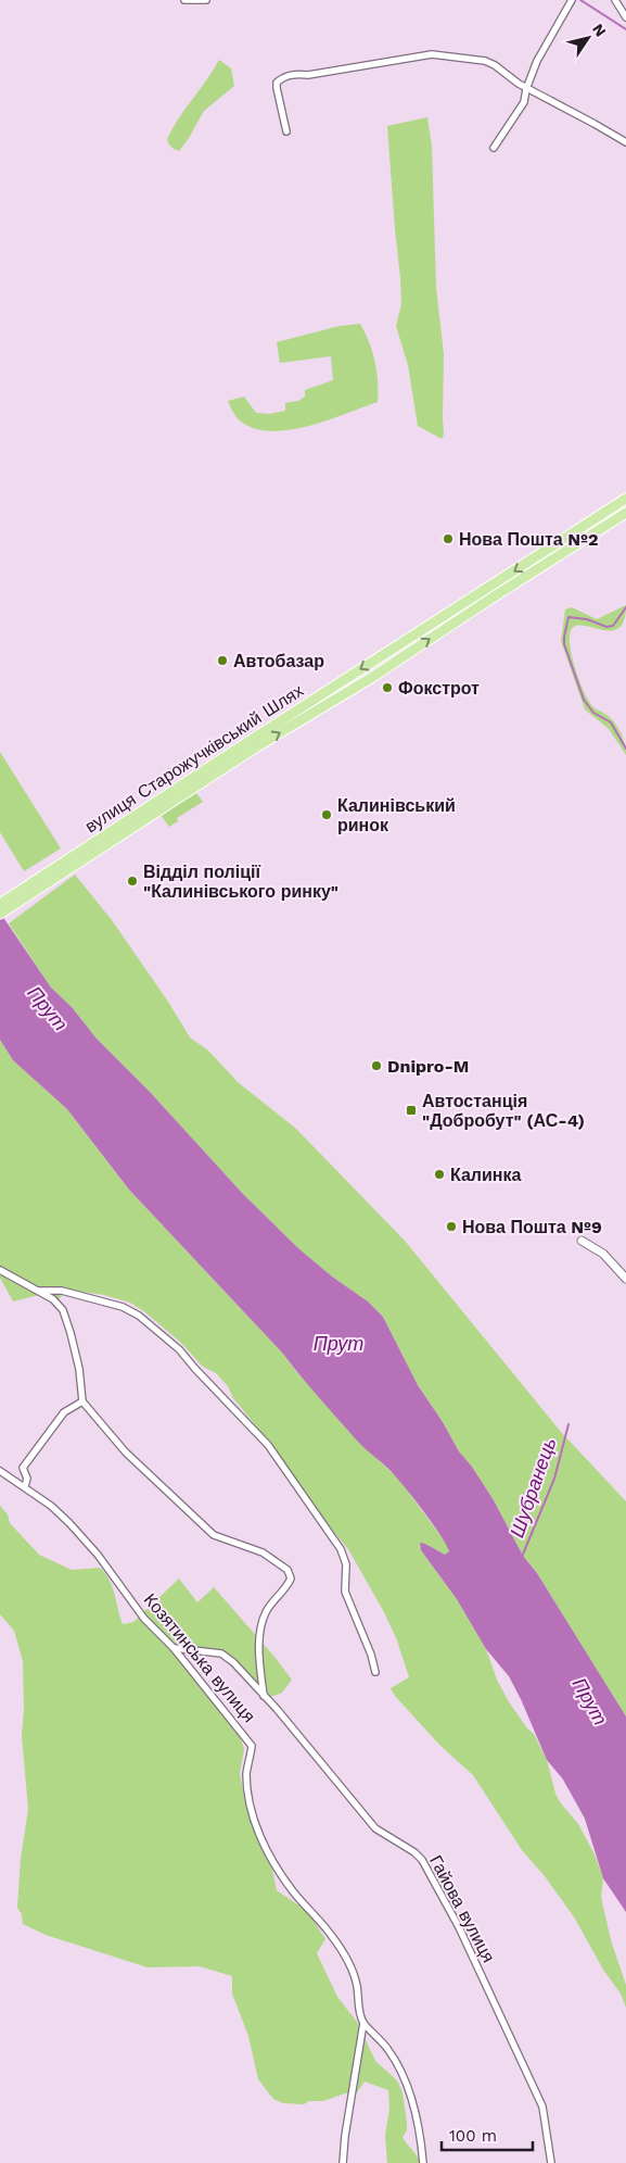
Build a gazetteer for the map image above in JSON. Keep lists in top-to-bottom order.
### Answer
{
  "streets": {
    "main road": ["вулиця Старожучківський Шлях"],
    "street": ["Козятинська вулиця", "Гайова вулиця"]
  },
  "crossings": [
    ["Козятинська вулиця", "Гайова вулиця"]
  ],
  "water": ["Прут", "Шубранець"],
  "places": {
    "other": [
      "Нова Пошта №2",
      "Автобазар",
      "Фокстрот",
      "Калинівський ринок",
      "Відділ поліції \"Калинівського ринку\"",
      "Dnipro-M",
      "Калинка",
      "Нова Пошта №9"
    ],
    "transit": ["Автостанція \"Добробут\" (АС-4)"]
  },
  "scale_bar": "100 m",
  "north": "top right"
}
